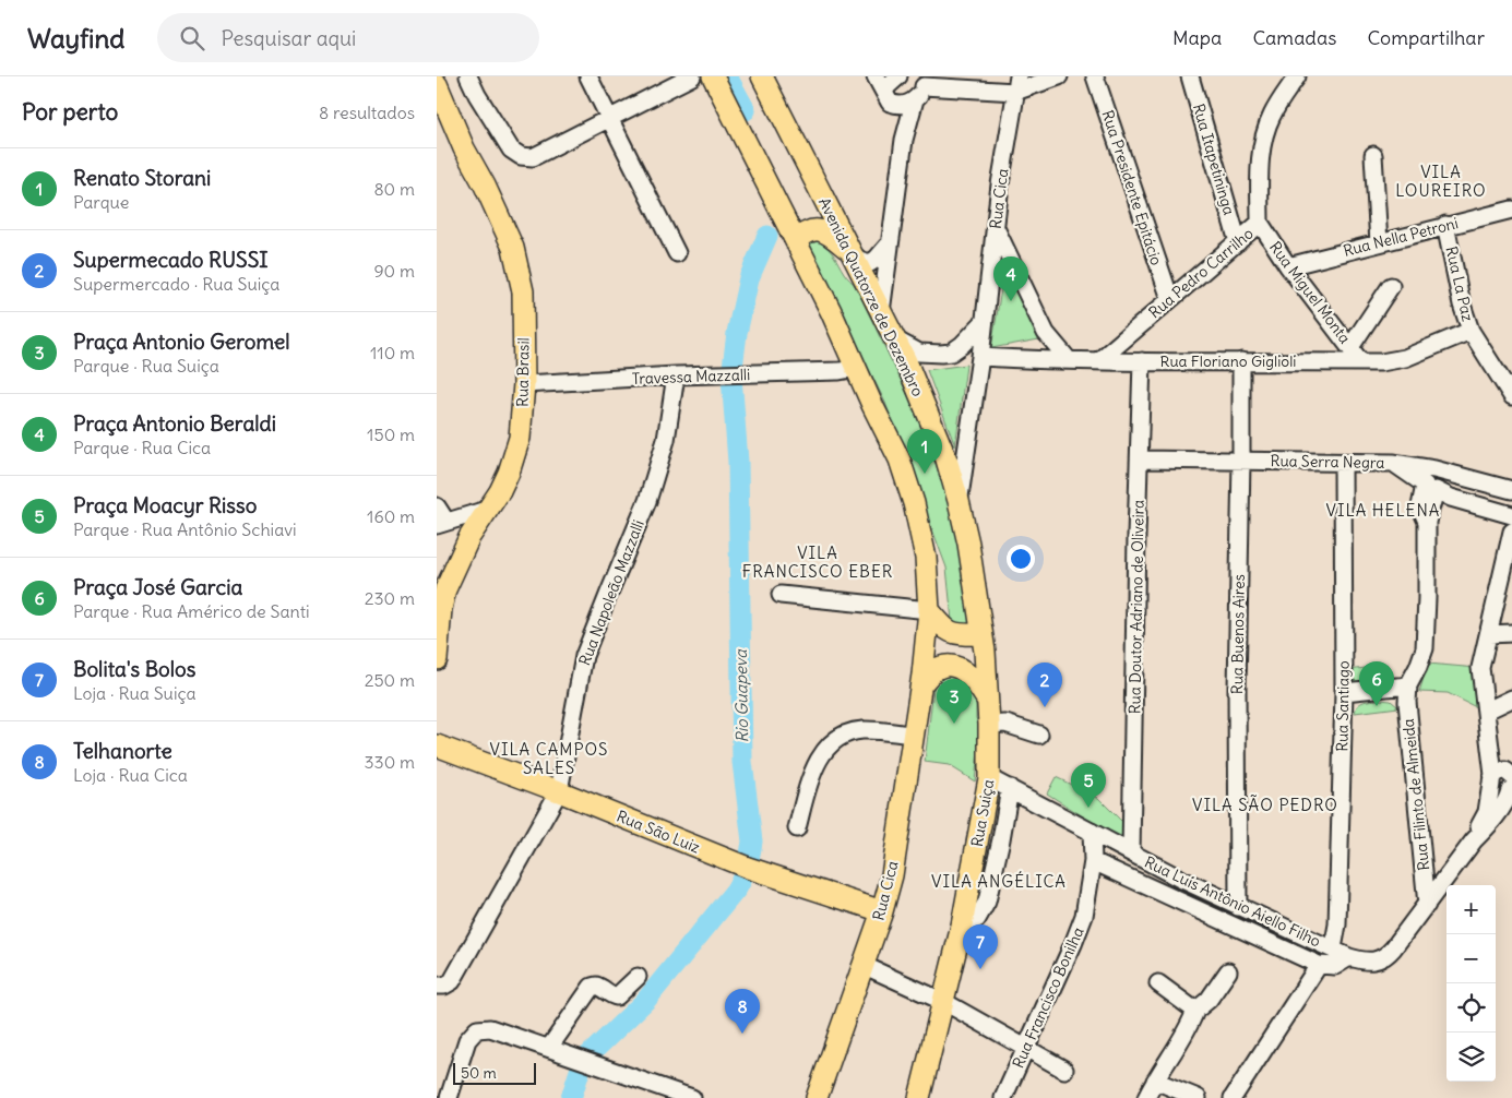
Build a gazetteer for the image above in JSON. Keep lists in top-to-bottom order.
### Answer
{
  "streets": {
    "main road": [
      "Rua Cica",
      "Avenida Quatorze de Dezembro",
      "Rua Brasil",
      "Rua Suiça",
      "Rua São Luiz"
    ],
    "street": [
      "Rua Itapetininga",
      "Rua Presidente Epitácio",
      "Rua Nella Petroni",
      "Rua Pedro Carrilho",
      "Rua La Paz",
      "Rua Miguel Monta",
      "Rua Floriano Giglioli",
      "Travessa Mazzalli",
      "Rua Serra Negra",
      "Rua Napoleão Mazzalli",
      "Rua Doutor Adriano de Oliveira",
      "Rua Buenos Aires",
      "Rua Santiago",
      "Rua Filinto de Almeida",
      "Rua Luís Antônio Aiello Filho",
      "Rua Francisco Bonilha"
    ]
  },
  "crossings": [
    ["Rua Itapetininga", "Rua Pedro Carrilho"],
    ["Rua Presidente Epitácio", "Rua Pedro Carrilho"],
    ["Rua Cica", "Avenida Quatorze de Dezembro"],
    ["Rua Cica", "Rua Floriano Giglioli"],
    ["Rua Cica", "Rua São Luiz"],
    ["Rua Nella Petroni", "Rua La Paz"],
    ["Rua Nella Petroni", "Rua Miguel Monta"],
    ["Rua Pedro Carrilho", "Rua Miguel Monta"],
    ["Rua Pedro Carrilho", "Rua Floriano Giglioli"],
    ["Rua La Paz", "Rua Floriano Giglioli"],
    ["Rua Miguel Monta", "Rua Floriano Giglioli"],
    ["Avenida Quatorze de Dezembro", "Rua Suiça"],
    ["Rua Floriano Giglioli", "Rua Doutor Adriano de Oliveira"],
    ["Rua Floriano Giglioli", "Rua Buenos Aires"],
    ["Rua Brasil", "Travessa Mazzalli"],
    ["Travessa Mazzalli", "Rua Napoleão Mazzalli"],
    ["Rua Serra Negra", "Rua Doutor Adriano de Oliveira"],
    ["Rua Serra Negra", "Rua Buenos Aires"],
    ["Rua Serra Negra", "Rua Santiago"],
    ["Rua Napoleão Mazzalli", "Rua São Luiz"],
    ["Rua Doutor Adriano de Oliveira", "Rua Luís Antônio Aiello Filho"],
    ["Rua Buenos Aires", "Rua Luís Antônio Aiello Filho"],
    ["Rua Santiago", "Rua Luís Antônio Aiello Filho"],
    ["Rua Filinto de Almeida", "Rua Luís Antônio Aiello Filho"],
    ["Rua Suiça", "Rua Luís Antônio Aiello Filho"],
    ["Rua Luís Antônio Aiello Filho", "Rua Francisco Bonilha"]
  ],
  "districts": [
    "VILA LOUREIRO",
    "VILA HELENA",
    "VILA FRANCISCO EBER",
    "VILA CAMPOS SALES",
    "VILA SÃO PEDRO",
    "VILA ANGÉLICA"
  ],
  "water": ["Rio Guapeva"],
  "scale_bar": "50 m",
  "page": {
    "header": "Wayfind",
    "search": "Pesquisar aqui",
    "nav": ["Mapa", "Camadas", "Compartilhar"],
    "heading": ["Por perto", "8 resultados"],
    "list": [
      {
        "mark": "1",
        "name": "Renato Storani",
        "note": "Parque",
        "value": "80 m"
      },
      {
        "mark": "2",
        "name": "Supermecado RUSSI",
        "note": "Supermercado · Rua Suiça",
        "value": "90 m"
      },
      {
        "mark": "3",
        "name": "Praça Antonio Geromel",
        "note": "Parque · Rua Suiça",
        "value": "110 m"
      },
      {
        "mark": "4",
        "name": "Praça Antonio Beraldi",
        "note": "Parque · Rua Cica",
        "value": "150 m"
      },
      {
        "mark": "5",
        "name": "Praça Moacyr Risso",
        "note": "Parque · Rua Antônio Schiavi",
        "value": "160 m"
      },
      {
        "mark": "6",
        "name": "Praça José Garcia",
        "note": "Parque · Rua Américo de Santi",
        "value": "230 m"
      },
      {
        "mark": "7",
        "name": "Bolita's Bolos",
        "note": "Loja · Rua Suiça",
        "value": "250 m"
      },
      {
        "mark": "8",
        "name": "Telhanorte",
        "note": "Loja · Rua Cica",
        "value": "330 m"
      }
    ],
    "pins": [
      "4",
      "1",
      "6",
      "2",
      "3",
      "5",
      "7",
      "8"
    ],
    "map_buttons": ["+", "−"],
    "scale": "50 m"
  }
}
